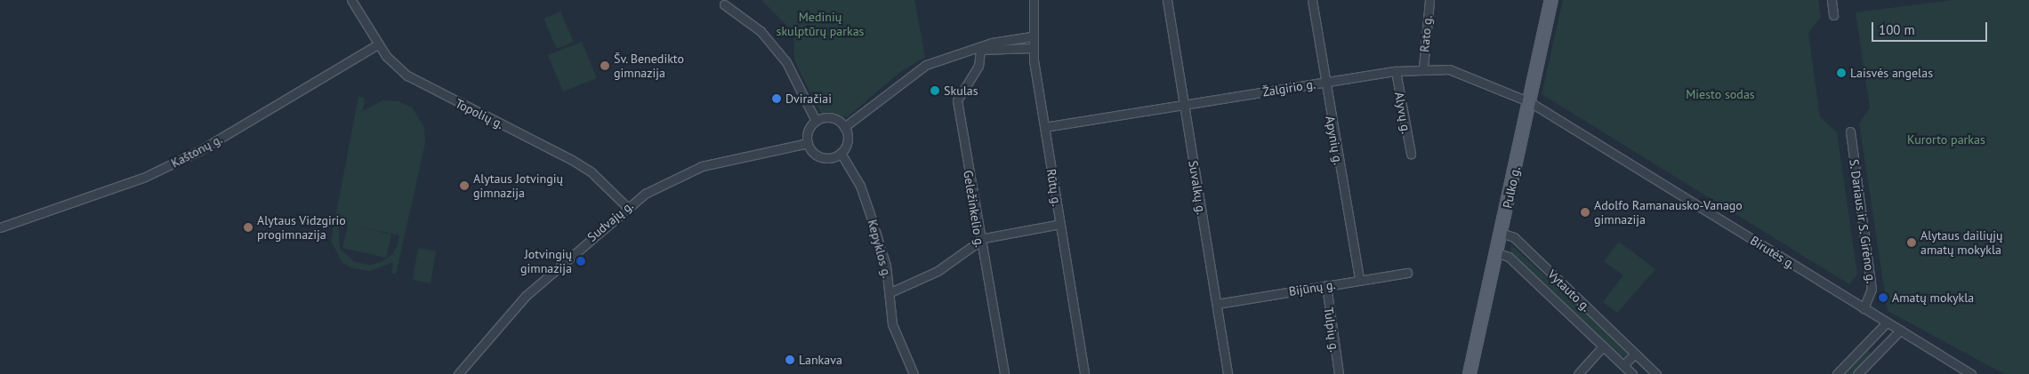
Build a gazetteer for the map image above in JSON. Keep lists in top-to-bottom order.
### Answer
{
  "streets": {
    "main road": ["Pulko g."],
    "street": [
      "Rato g.",
      "Žalgirio g.",
      "Alyvų g.",
      "Topolių g.",
      "Apynių g.",
      "Kaštonų g.",
      "Rūtų g.",
      "Suvalkų g.",
      "Geležinkelio g.",
      "Sudvajų g.",
      "S. Dariaus ir S. Girėno g.",
      "Kepyklos g.",
      "Birutės g.",
      "Bijūnų g.",
      "Vytauto g.",
      "Tulpių g."
    ]
  },
  "crossings": [
    ["Rato g.", "Žalgirio g."],
    ["Žalgirio g.", "Alyvų g."],
    ["Žalgirio g.", "Apynių g."],
    ["Žalgirio g.", "Rūtų g."],
    ["Žalgirio g.", "Suvalkų g."],
    ["Žalgirio g.", "Pulko g."],
    ["Žalgirio g.", "Birutės g."],
    ["Topolių g.", "Kaštonų g."],
    ["Topolių g.", "Sudvajų g."],
    ["Apynių g.", "Bijūnų g."],
    ["Suvalkų g.", "Bijūnų g."],
    ["Pulko g.", "Birutės g."],
    ["Pulko g.", "Vytauto g."],
    ["Sudvajų g.", "Kepyklos g."],
    ["S. Dariaus ir S. Girėno g.", "Birutės g."],
    ["Bijūnų g.", "Tulpių g."]
  ],
  "parks": ["Medinių skulptūrų parkas", "Miesto sodas", "Kurorto parkas"],
  "places": [
    "Šv. Benedikto gimnazija",
    "Laisvės angelas",
    "Skulas",
    "Dviračiai",
    "Alytaus Jotvingių gimnazija",
    "Adolfo Ramanausko-Vanago gimnazija",
    "Alytaus Vidzgirio progimnazija",
    "Alytaus dailiųjų amatų mokykla",
    "Jotvingių gimnazija",
    "Amatų mokykla",
    "Lankava"
  ],
  "scale_bar": "100 m"
}
